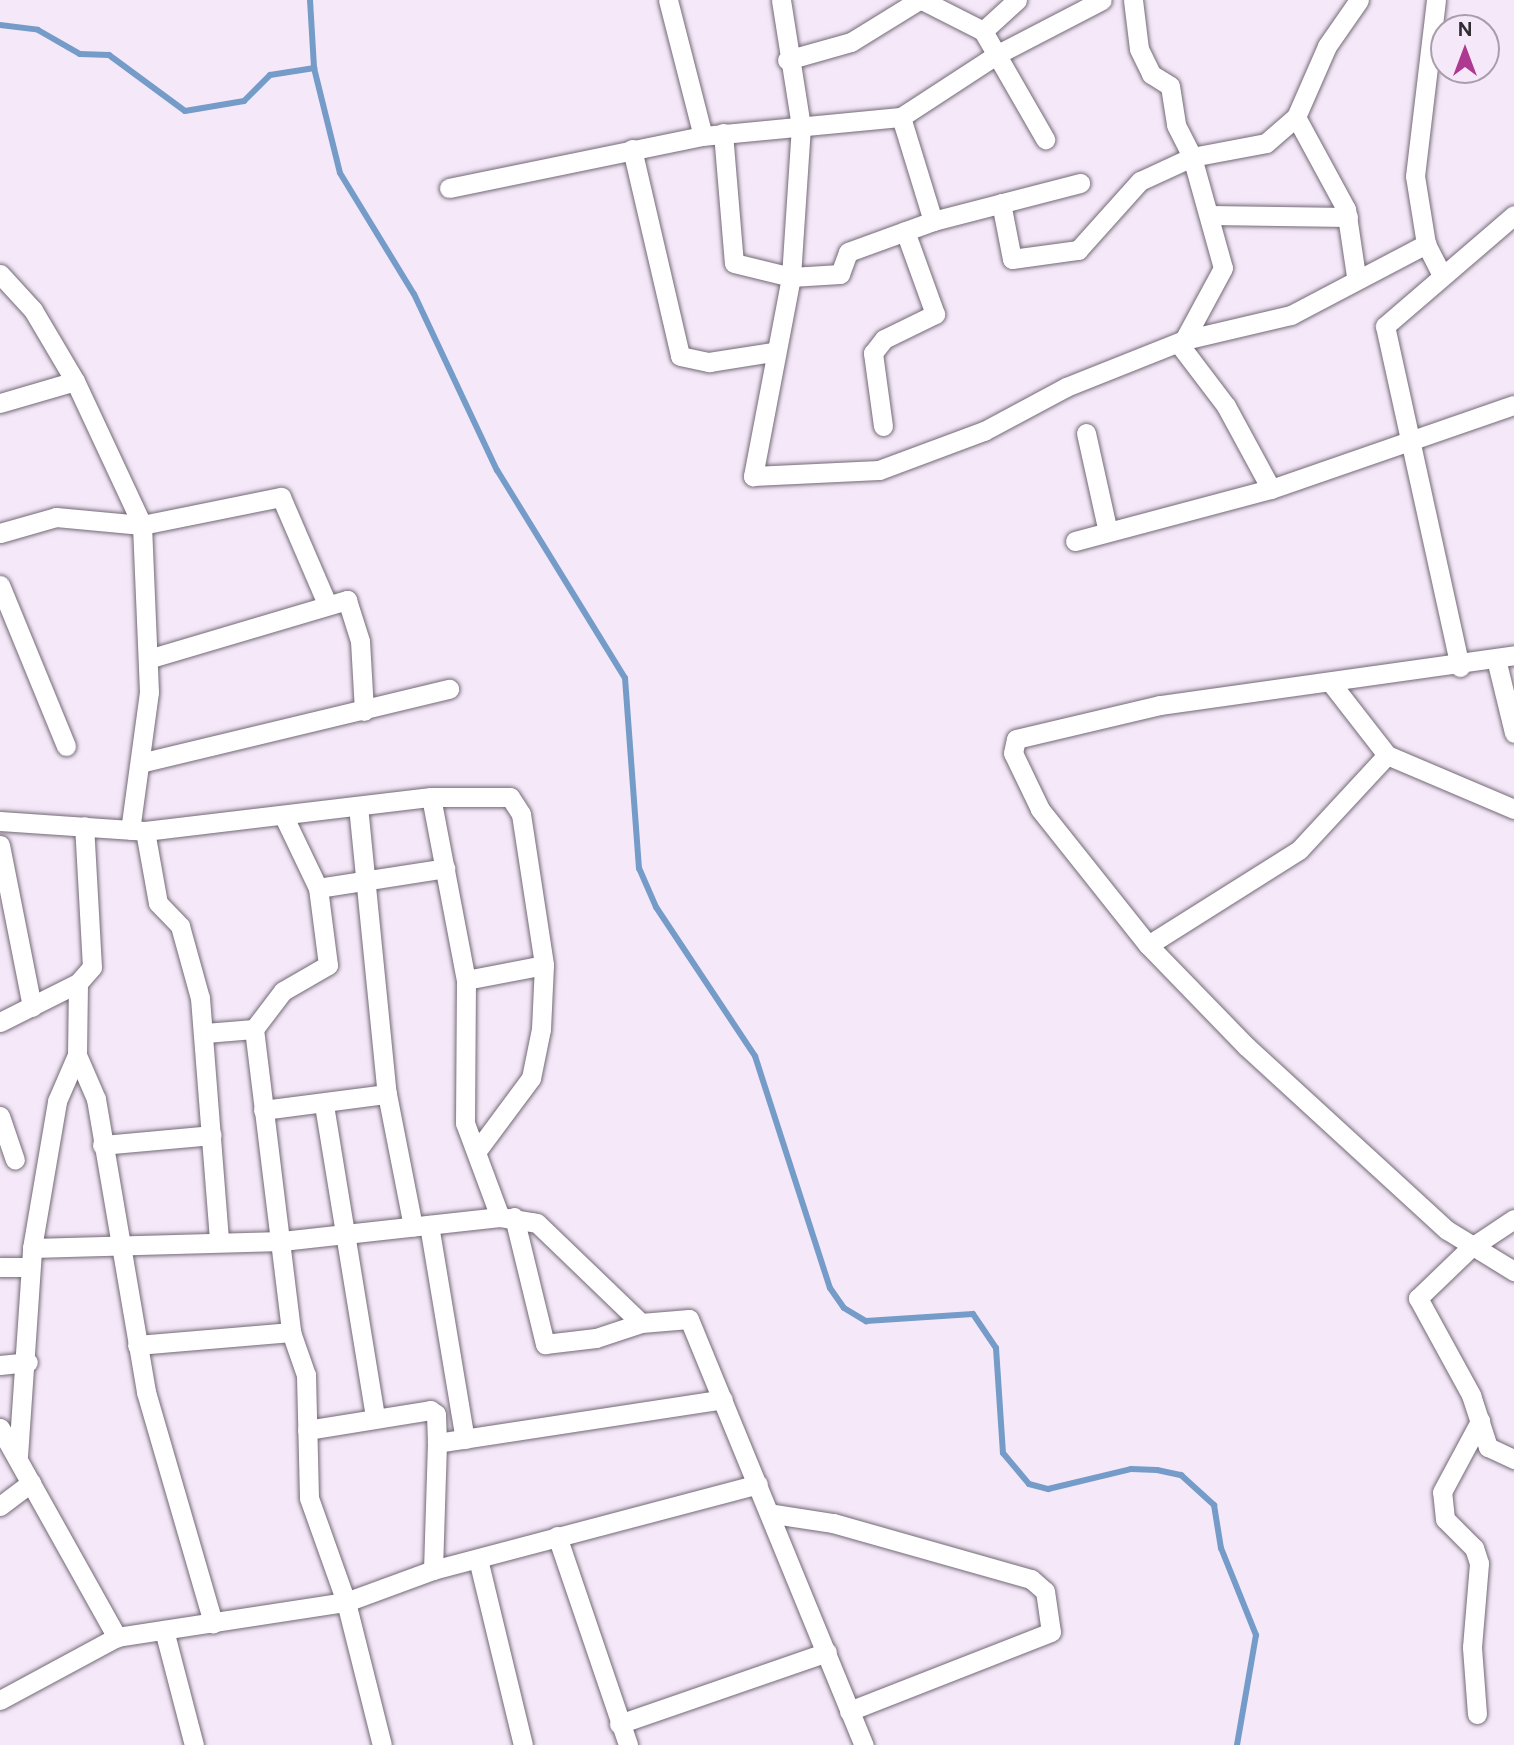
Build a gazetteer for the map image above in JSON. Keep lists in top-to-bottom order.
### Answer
{
  "north": "top"
}
